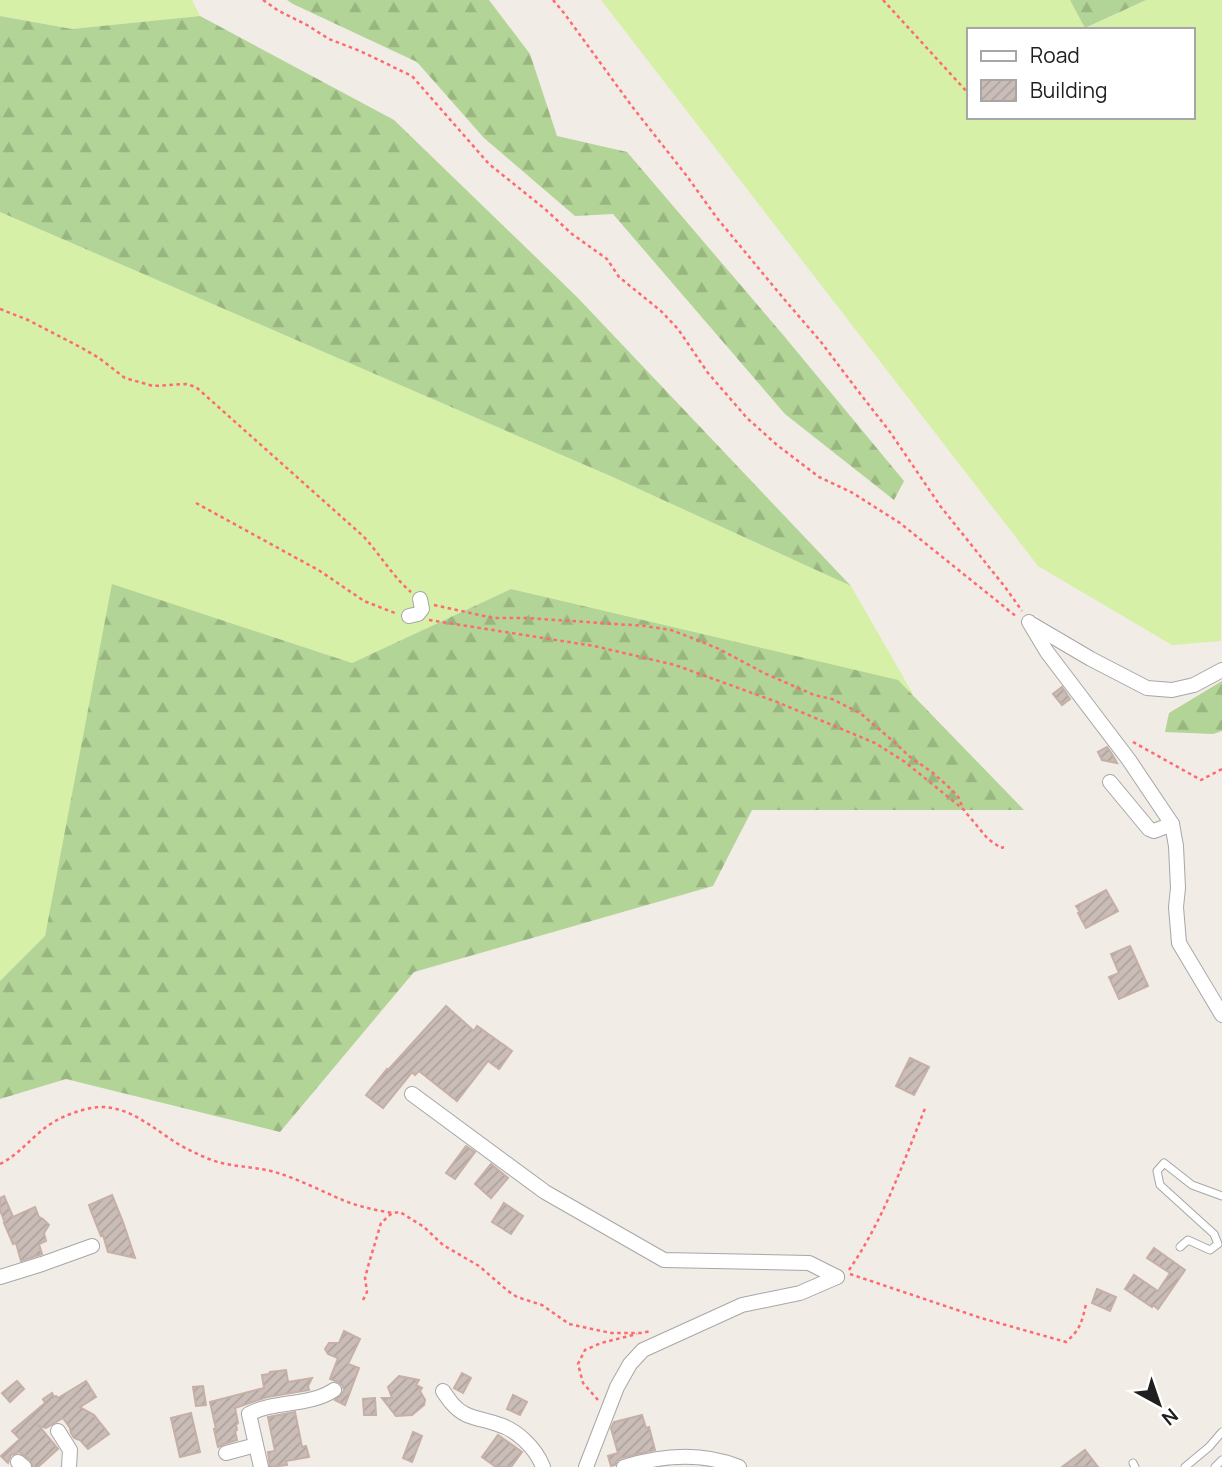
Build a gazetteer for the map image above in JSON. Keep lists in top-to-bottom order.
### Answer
{
  "legend": ["Road", "Building"],
  "north": "bottom right"
}
